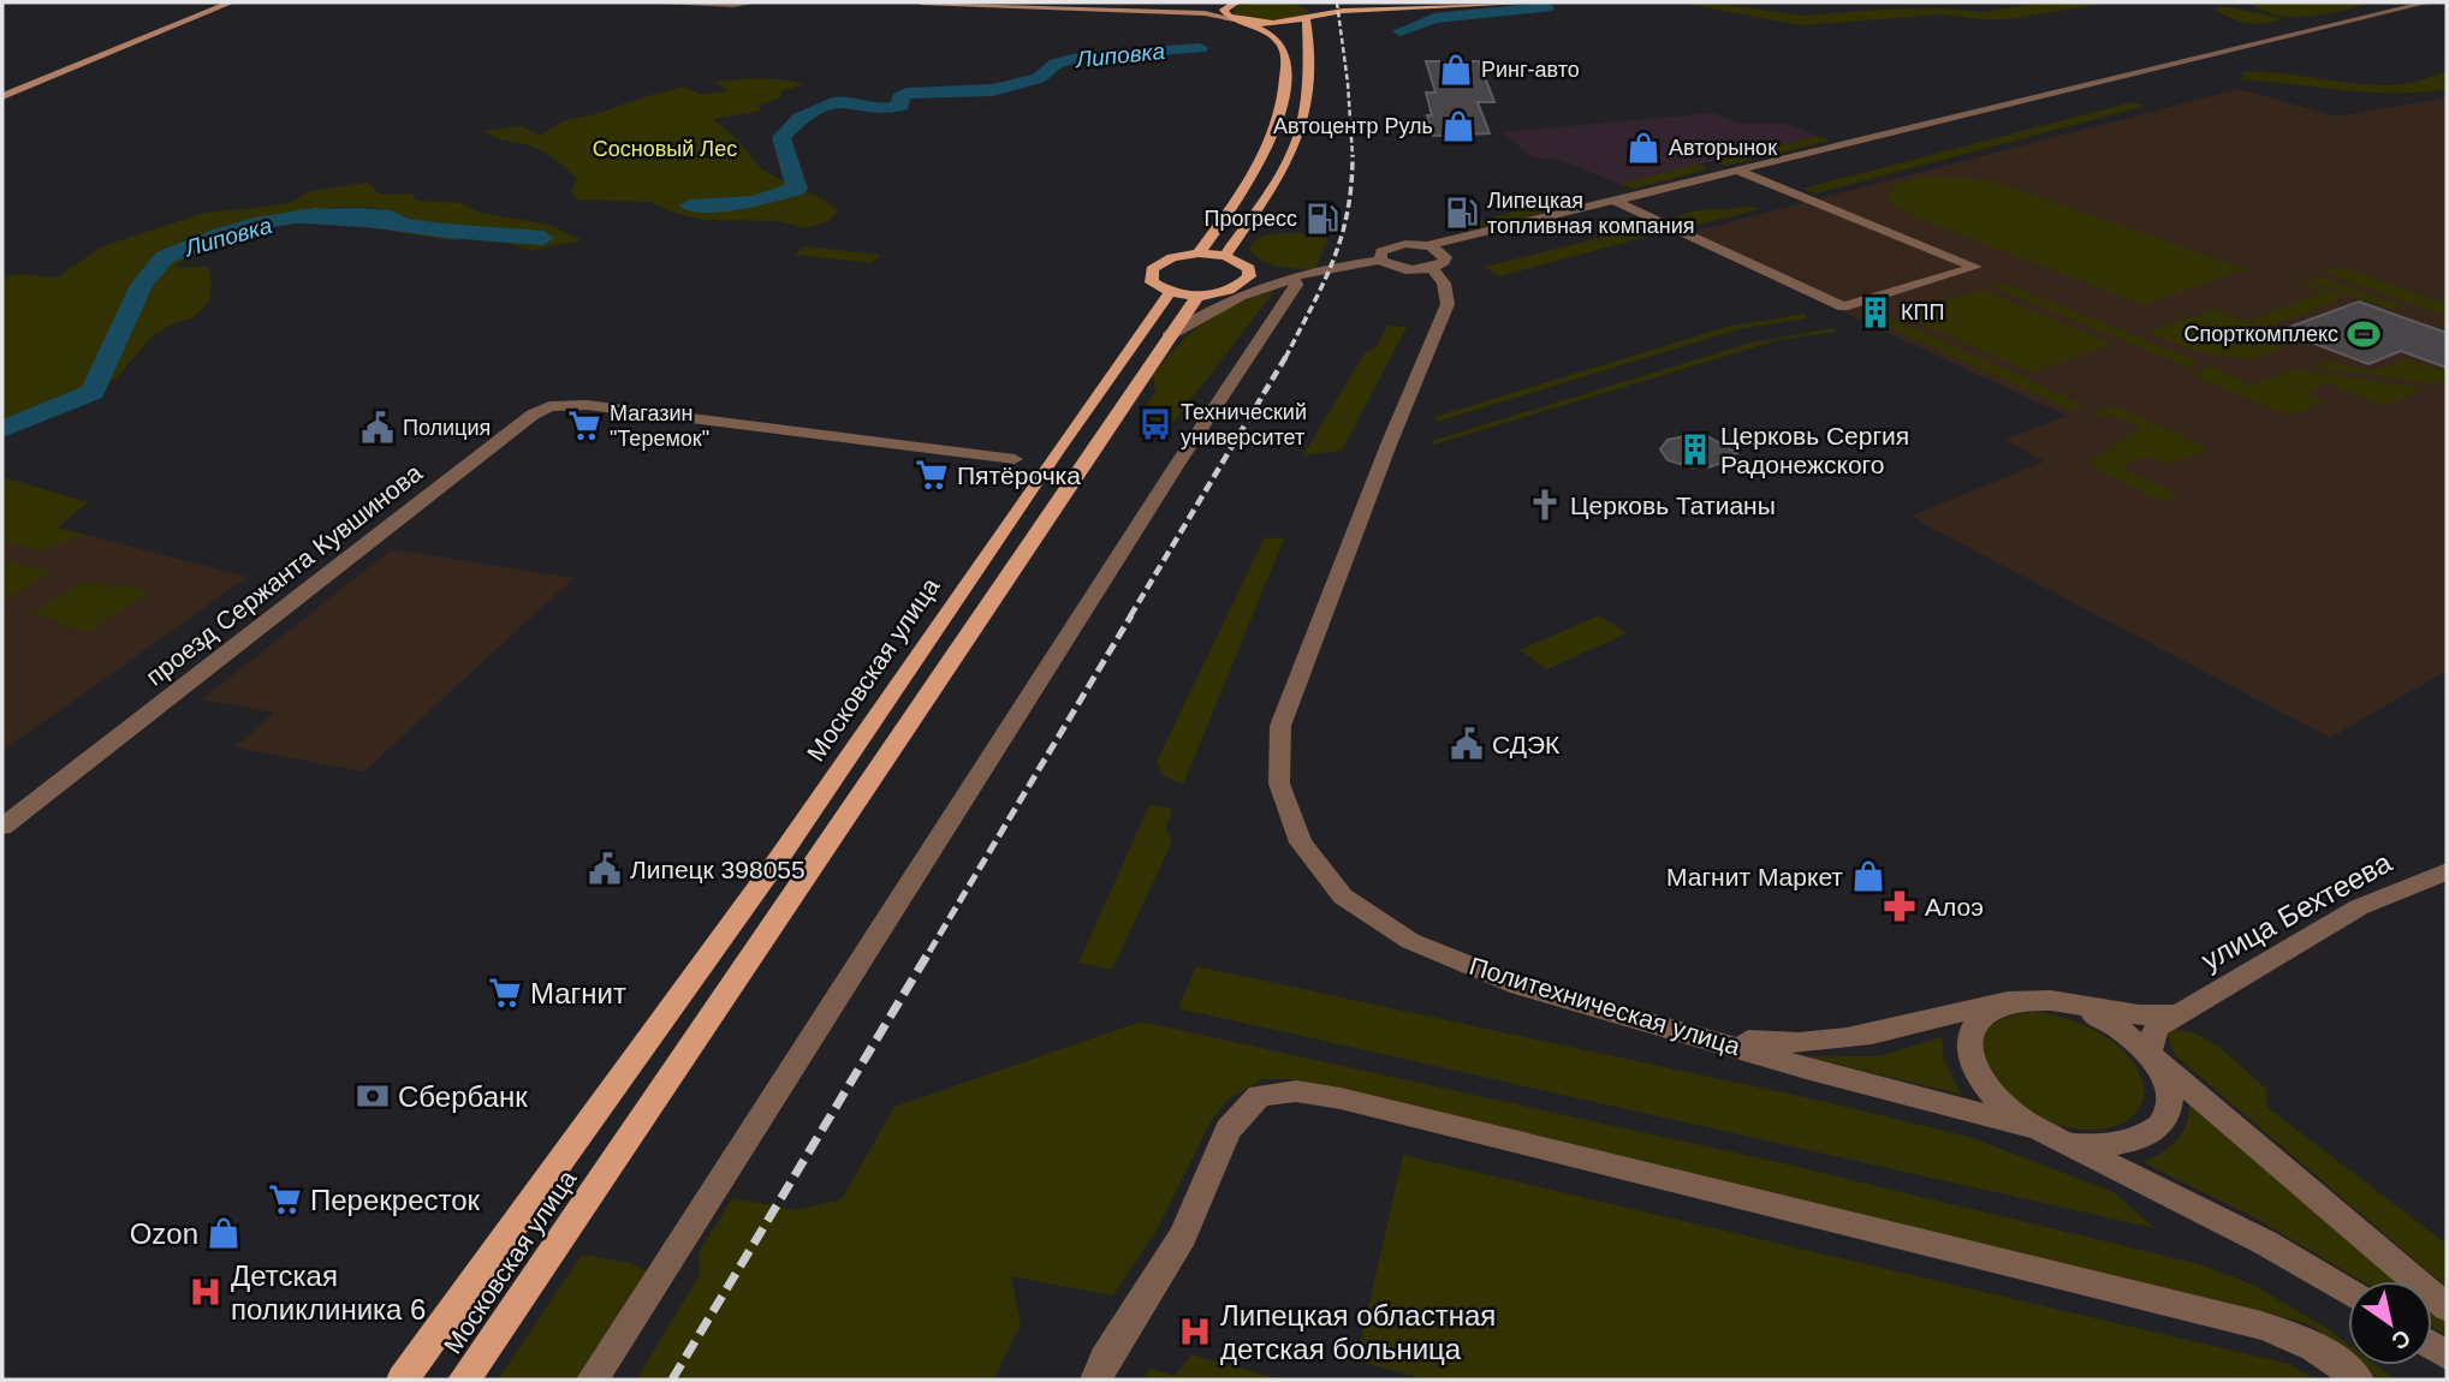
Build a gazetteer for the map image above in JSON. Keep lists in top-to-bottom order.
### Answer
{
  "streets": {
    "main road": ["Московская улица"],
    "street": ["проезд Сержанта Кувшинова", "улица Бехтеева", "Политехническая улица"]
  },
  "water": ["Липовка"],
  "parks": ["Сосновый Лес"],
  "places": {
    "shop": [
      "Ринг-авто",
      "Автоцентр Руль",
      "Авторынок",
      "Магнит Маркет",
      "Ozon"
    ],
    "fuel station": ["Липецкая топливная компания", "Прогресс"],
    "building": ["КПП", "Церковь Сергия Радонежского"],
    "sports": ["Спорткомплекс"],
    "bus stop": ["Технический университет"],
    "supermarket": [
      "Магазин \"Теремок\"",
      "Пятёрочка",
      "Магнит",
      "Перекресток"
    ],
    "public building": ["Полиция", "СДЭК", "Липецк 398055"],
    "church": ["Церковь Татианы"],
    "pharmacy": ["Алоэ"],
    "bank": ["Сбербанк"],
    "hospital": ["Детская поликлиника 6", "Липецкая областная детская больница"]
  },
  "north": "bottom right"
}
